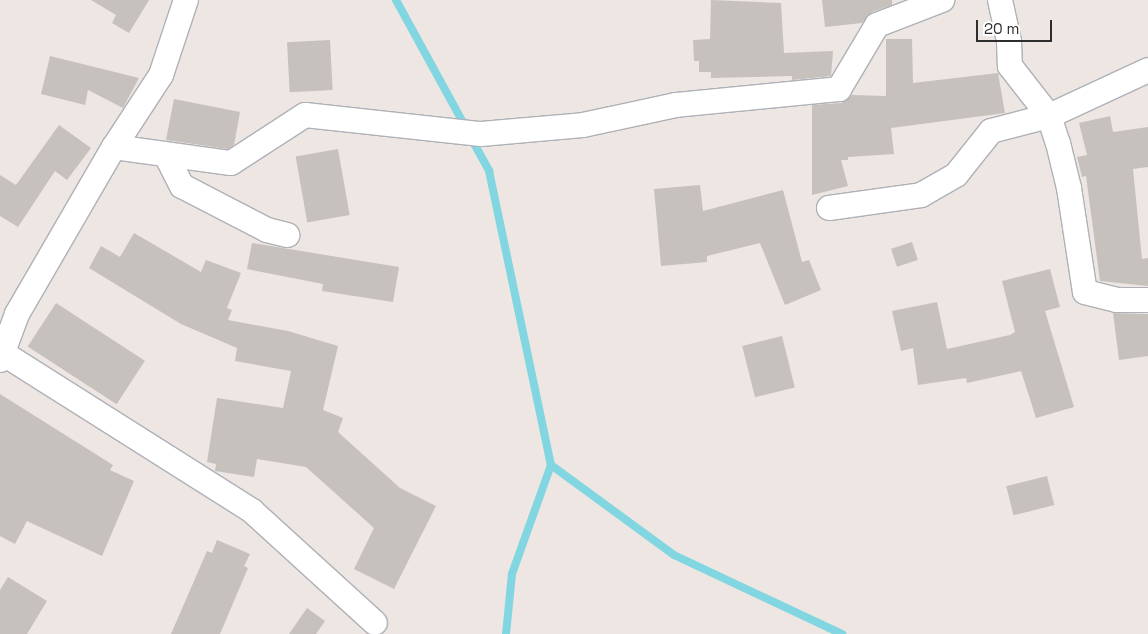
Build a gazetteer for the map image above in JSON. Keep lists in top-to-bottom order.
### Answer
{
  "scale_bar": "20 m"
}
